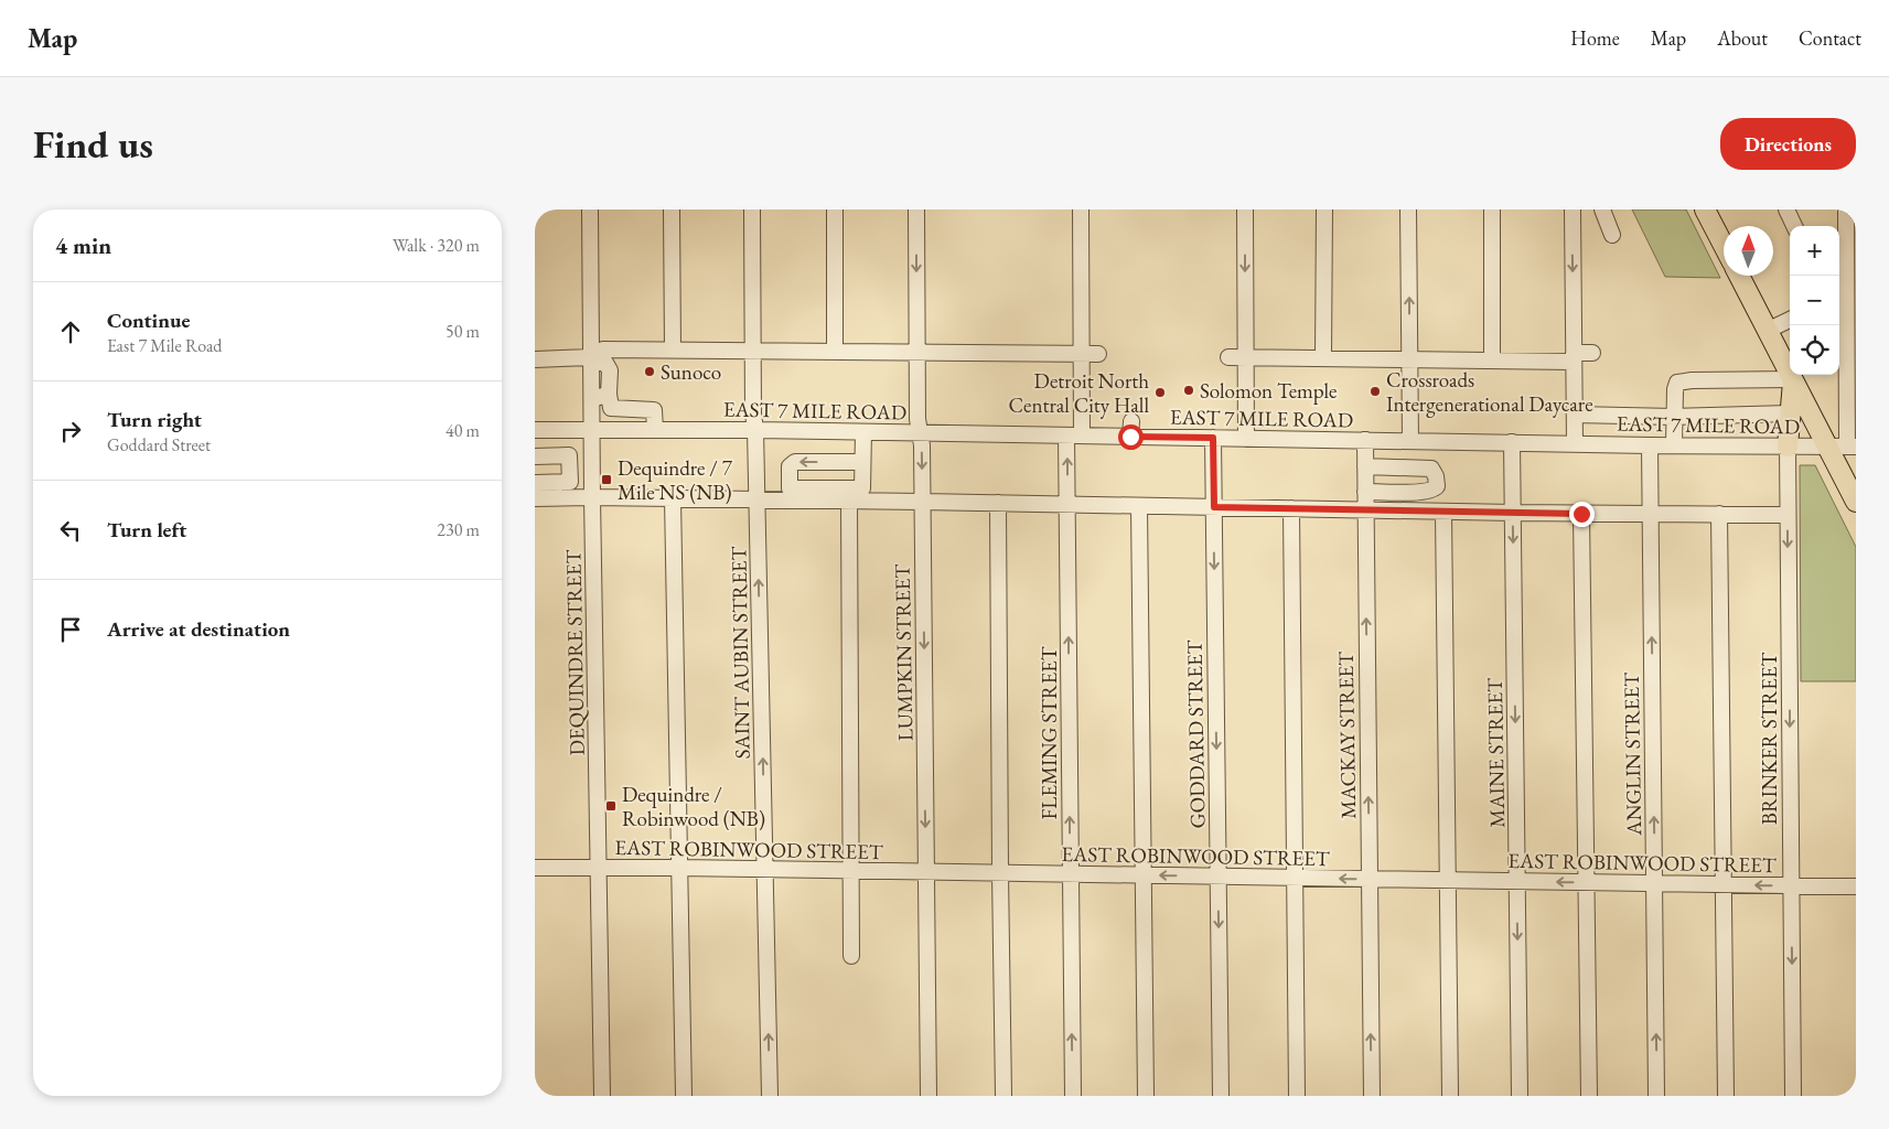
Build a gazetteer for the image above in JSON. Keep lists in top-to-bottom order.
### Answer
{
  "streets": {
    "street": [
      "EAST 7 MILE ROAD",
      "DEQUINDRE STREET",
      "SAINT AUBIN STREET",
      "LUMPKIN STREET",
      "FLEMING STREET",
      "GODDARD STREET",
      "MACKAY STREET",
      "BRINKER STREET",
      "MAINE STREET",
      "ANGLIN STREET",
      "EAST ROBINWOOD STREET"
    ]
  },
  "crossings": [
    ["EAST 7 MILE ROAD", "DEQUINDRE STREET"],
    ["EAST 7 MILE ROAD", "SAINT AUBIN STREET"],
    ["EAST 7 MILE ROAD", "LUMPKIN STREET"],
    ["EAST 7 MILE ROAD", "FLEMING STREET"],
    ["EAST 7 MILE ROAD", "GODDARD STREET"],
    ["EAST 7 MILE ROAD", "MACKAY STREET"],
    ["EAST 7 MILE ROAD", "BRINKER STREET"],
    ["EAST 7 MILE ROAD", "MAINE STREET"],
    ["EAST 7 MILE ROAD", "ANGLIN STREET"],
    ["DEQUINDRE STREET", "EAST ROBINWOOD STREET"],
    ["SAINT AUBIN STREET", "EAST ROBINWOOD STREET"],
    ["LUMPKIN STREET", "EAST ROBINWOOD STREET"],
    ["FLEMING STREET", "EAST ROBINWOOD STREET"],
    ["GODDARD STREET", "EAST ROBINWOOD STREET"],
    ["MACKAY STREET", "EAST ROBINWOOD STREET"],
    ["BRINKER STREET", "EAST ROBINWOOD STREET"],
    ["MAINE STREET", "EAST ROBINWOOD STREET"],
    ["ANGLIN STREET", "EAST ROBINWOOD STREET"]
  ],
  "places": {
    "other": [
      "Sunoco",
      "Solomon Temple",
      "Crossroads Intergenerational Daycare",
      "Detroit North Central City Hall"
    ],
    "transit": ["Dequindre / 7 Mile NS (NB)", "Dequindre / Robinwood (NB)"]
  },
  "north": "top",
  "page": {
    "header": "Map",
    "nav": [
      "Home",
      "Map",
      "About",
      "Contact"
    ],
    "buttons": "Directions",
    "title": "Find us",
    "heading": ["4 min", "Walk · 320 m"],
    "map_buttons": ["+", "−"],
    "list": [
      ["Continue", "East 7 Mile Road", "50 m"],
      ["Turn right", "Goddard Street", "40 m"],
      ["Turn left", "230 m"],
      "Arrive at destination"
    ]
  }
}
